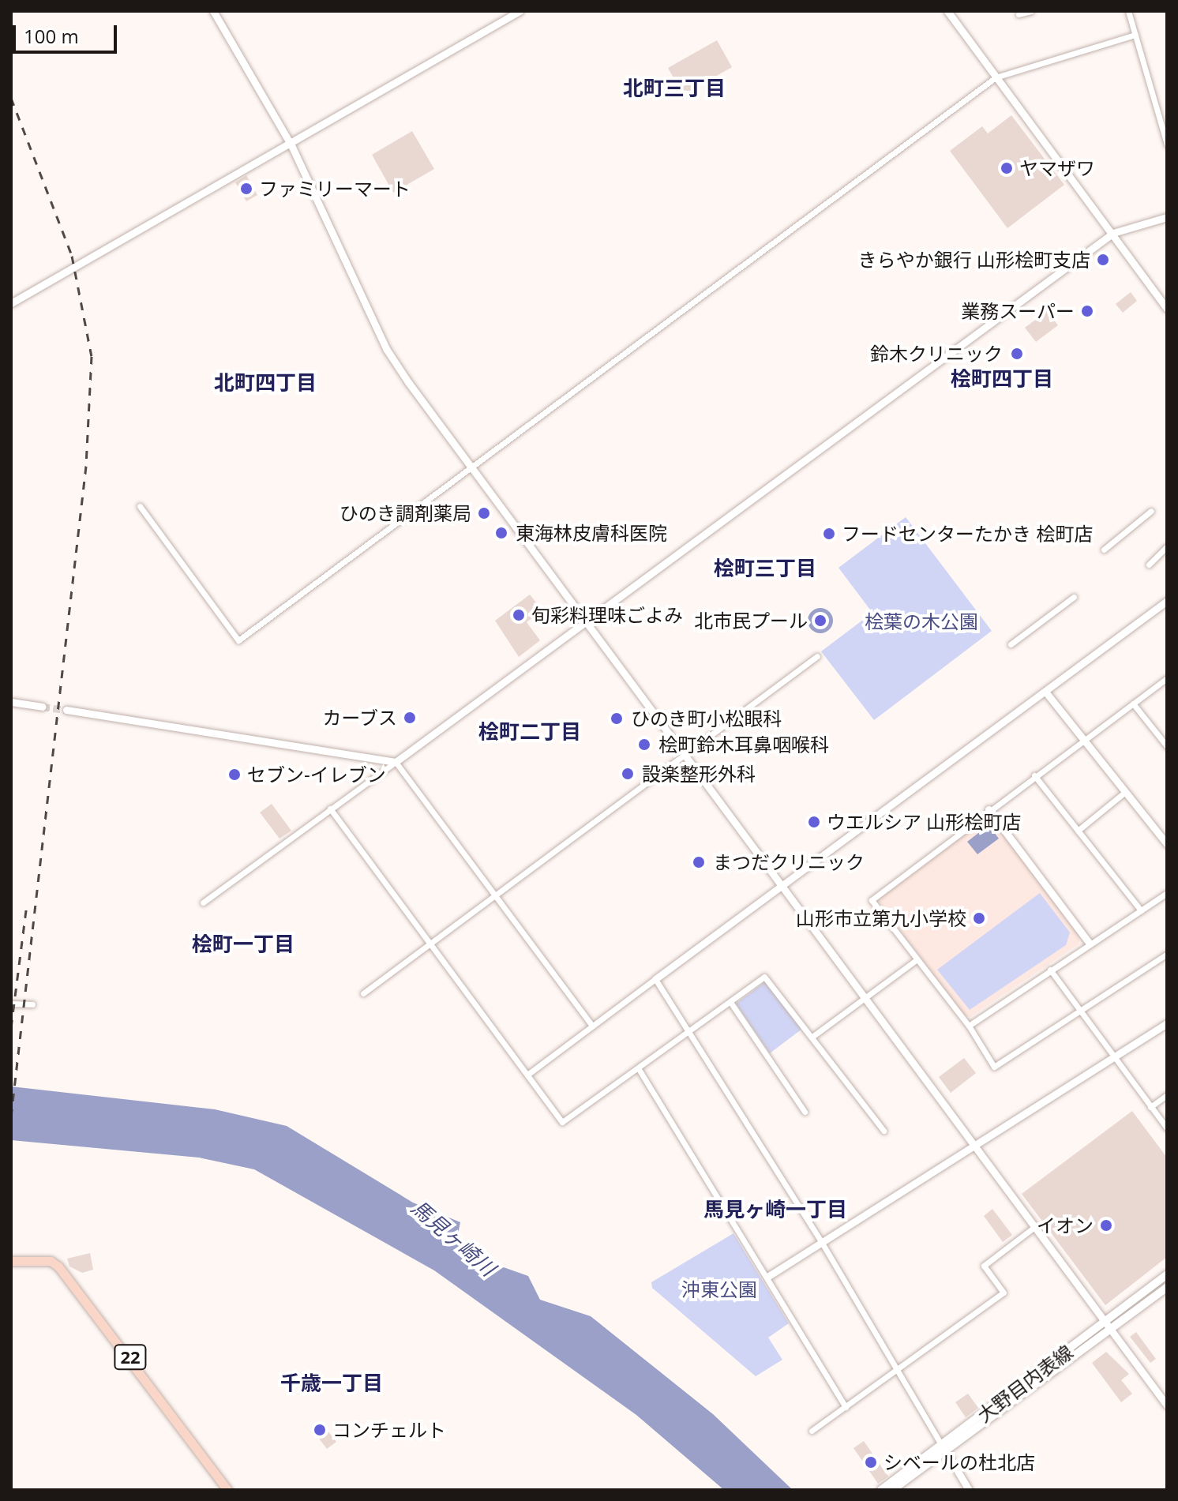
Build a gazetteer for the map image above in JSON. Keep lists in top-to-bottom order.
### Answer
{
  "streets": {
    "main road": ["22", "大野目内表線"]
  },
  "districts": [
    "北町三丁目",
    "桧町四丁目",
    "北町四丁目",
    "桧町三丁目",
    "桧町二丁目",
    "桧町一丁目",
    "馬見ヶ崎一丁目",
    "千歳一丁目"
  ],
  "water": ["馬見ヶ崎川"],
  "parks": ["桧葉の木公園", "沖東公園"],
  "places": [
    "ヤマザワ",
    "ファミリーマート",
    "きらやか銀行 山形桧町支店",
    "業務スーパー",
    "鈴木クリニック",
    "ひのき調剤薬局",
    "東海林皮膚科医院",
    "フードセンターたかき 桧町店",
    "旬彩料理味ごよみ",
    "北市民プール",
    "カーブス",
    "ひのき町小松眼科",
    "桧町鈴木耳鼻咽喉科",
    "設楽整形外科",
    "セブン-イレブン",
    "ウエルシア 山形桧町店",
    "まつだクリニック",
    "山形市立第九小学校",
    "イオン",
    "コンチェルト",
    "シベールの杜北店"
  ],
  "scale_bar": "100 m"
}
